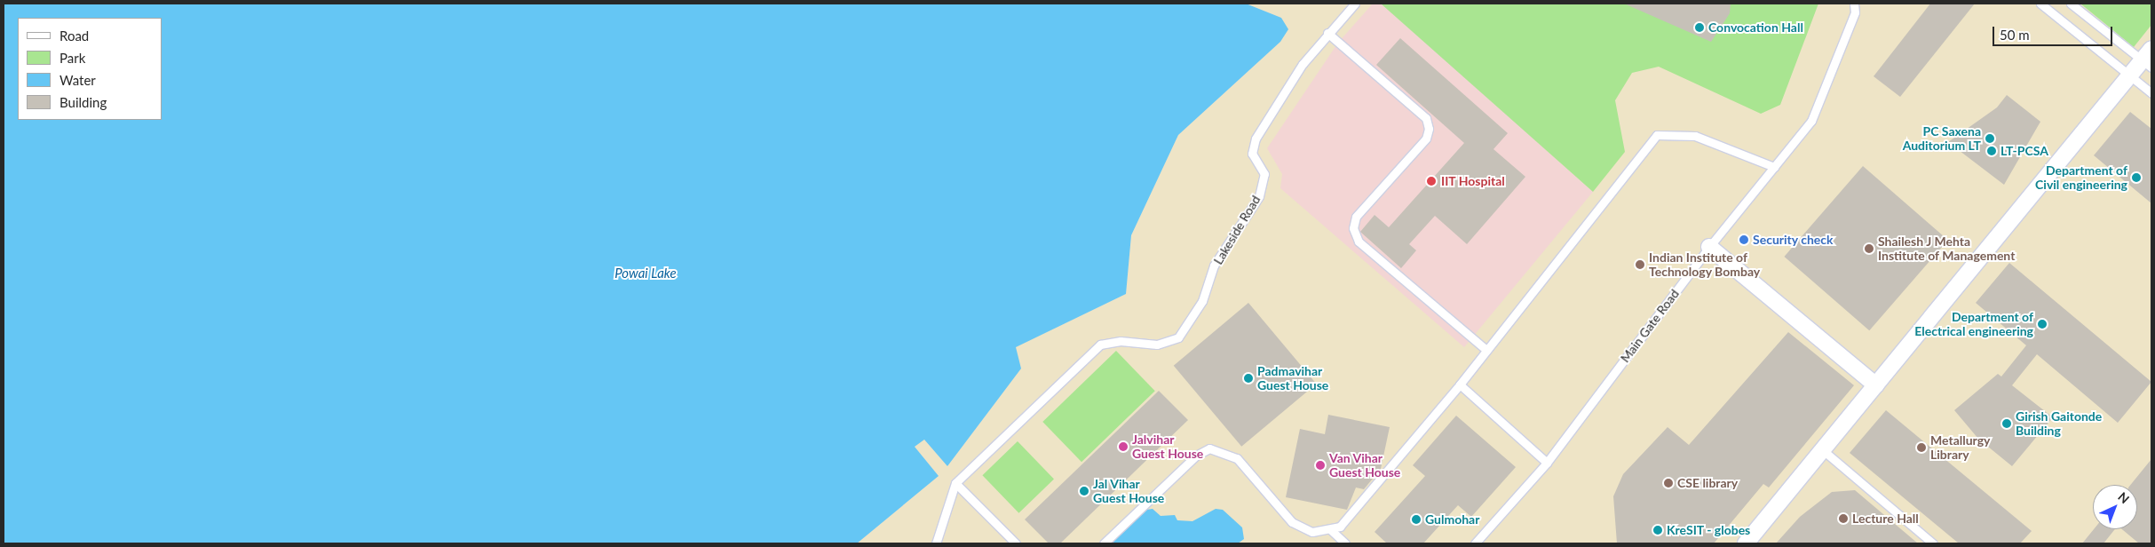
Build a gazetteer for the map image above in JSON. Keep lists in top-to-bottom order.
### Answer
{
  "streets": {
    "lane": ["Lakeside Road", "Main Gate Road"]
  },
  "water": ["Powai Lake"],
  "places": [
    "Convocation Hall",
    "PC Saxena Auditorium LT",
    "LT-PCSA",
    "Department of Civil engineering",
    "IIT Hospital",
    "Security check",
    "Shailesh J Mehta Institute of Management",
    "Indian Institute of Technology Bombay",
    "Department of Electrical engineering",
    "Padmavihar Guest House",
    "Girish Gaitonde Building",
    "Jalvihar Guest House",
    "Metallurgy Library",
    "Van Vihar Guest House",
    "CSE library",
    "Jal Vihar Guest House",
    "Lecture Hall",
    "Gulmohar",
    "KreSIT - globes"
  ],
  "legend": [
    "Road",
    "Park",
    "Water",
    "Building"
  ],
  "scale_bar": "50 m",
  "north": "top right"
}
